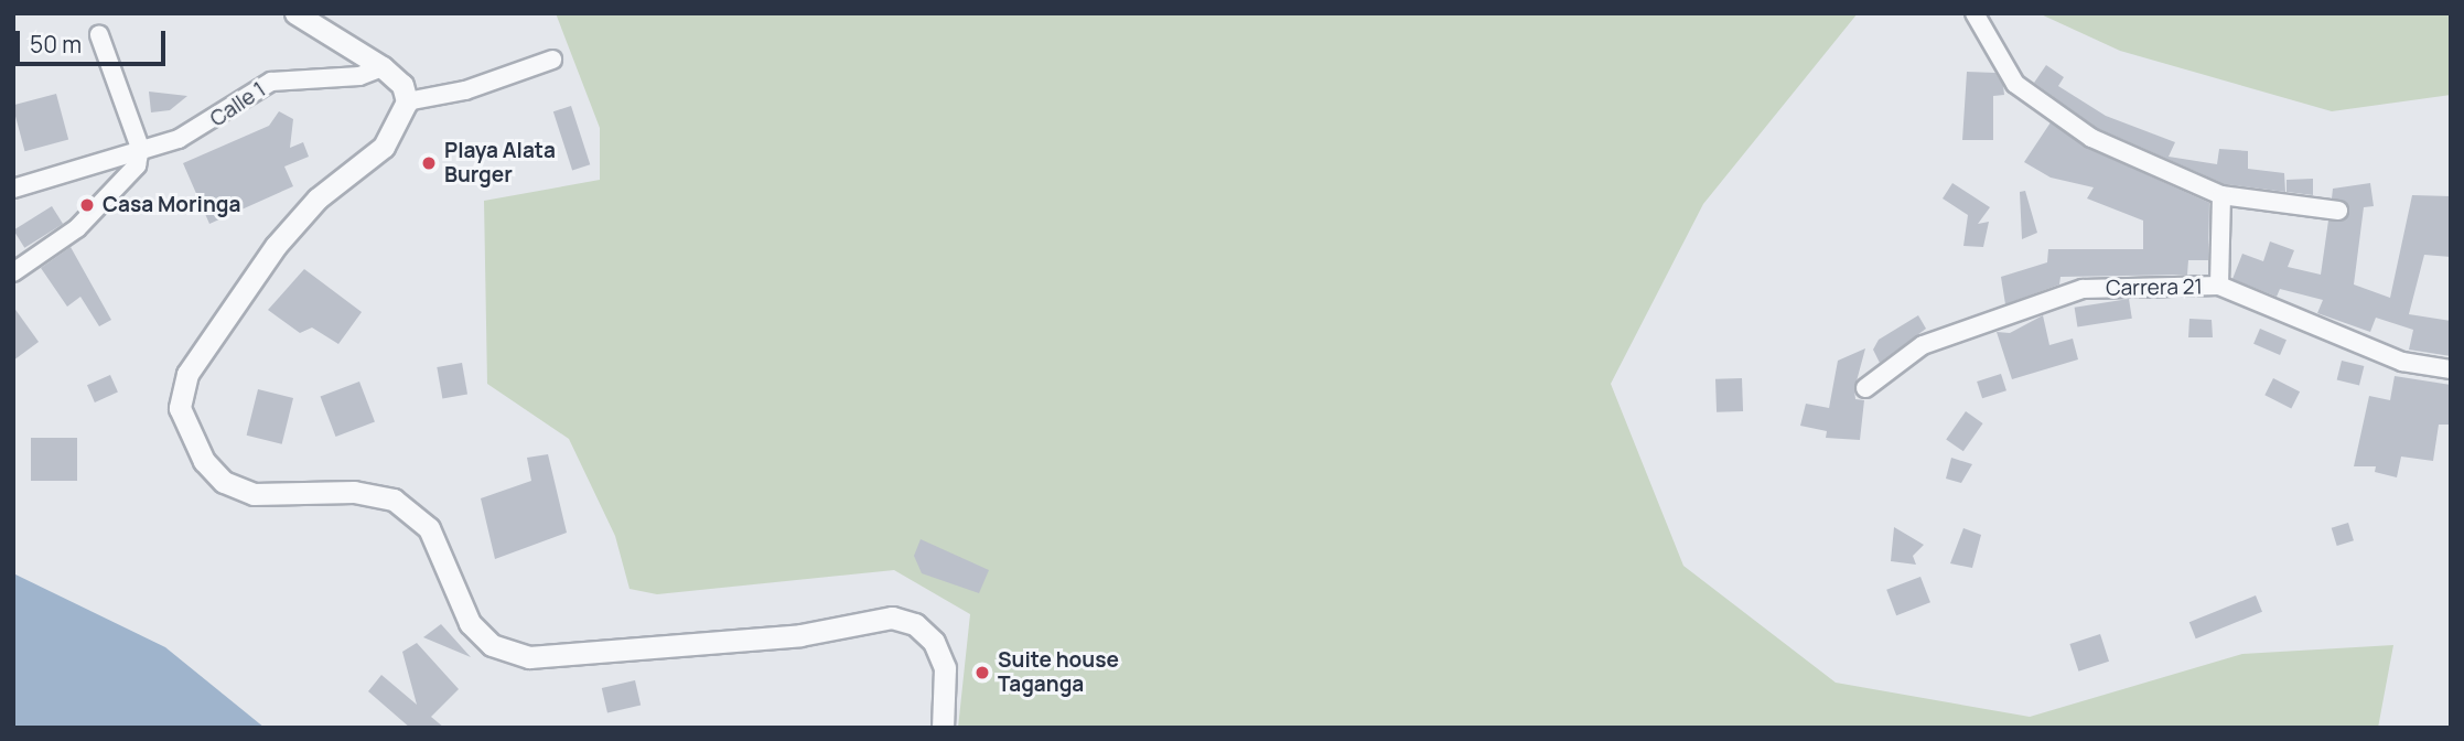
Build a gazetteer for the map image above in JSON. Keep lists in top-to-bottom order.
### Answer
{
  "streets": {
    "street": ["Calle 1", "Carrera 21"]
  },
  "places": ["Playa Alata Burger", "Casa Moringa", "Suite house Taganga"],
  "scale_bar": "50 m"
}
